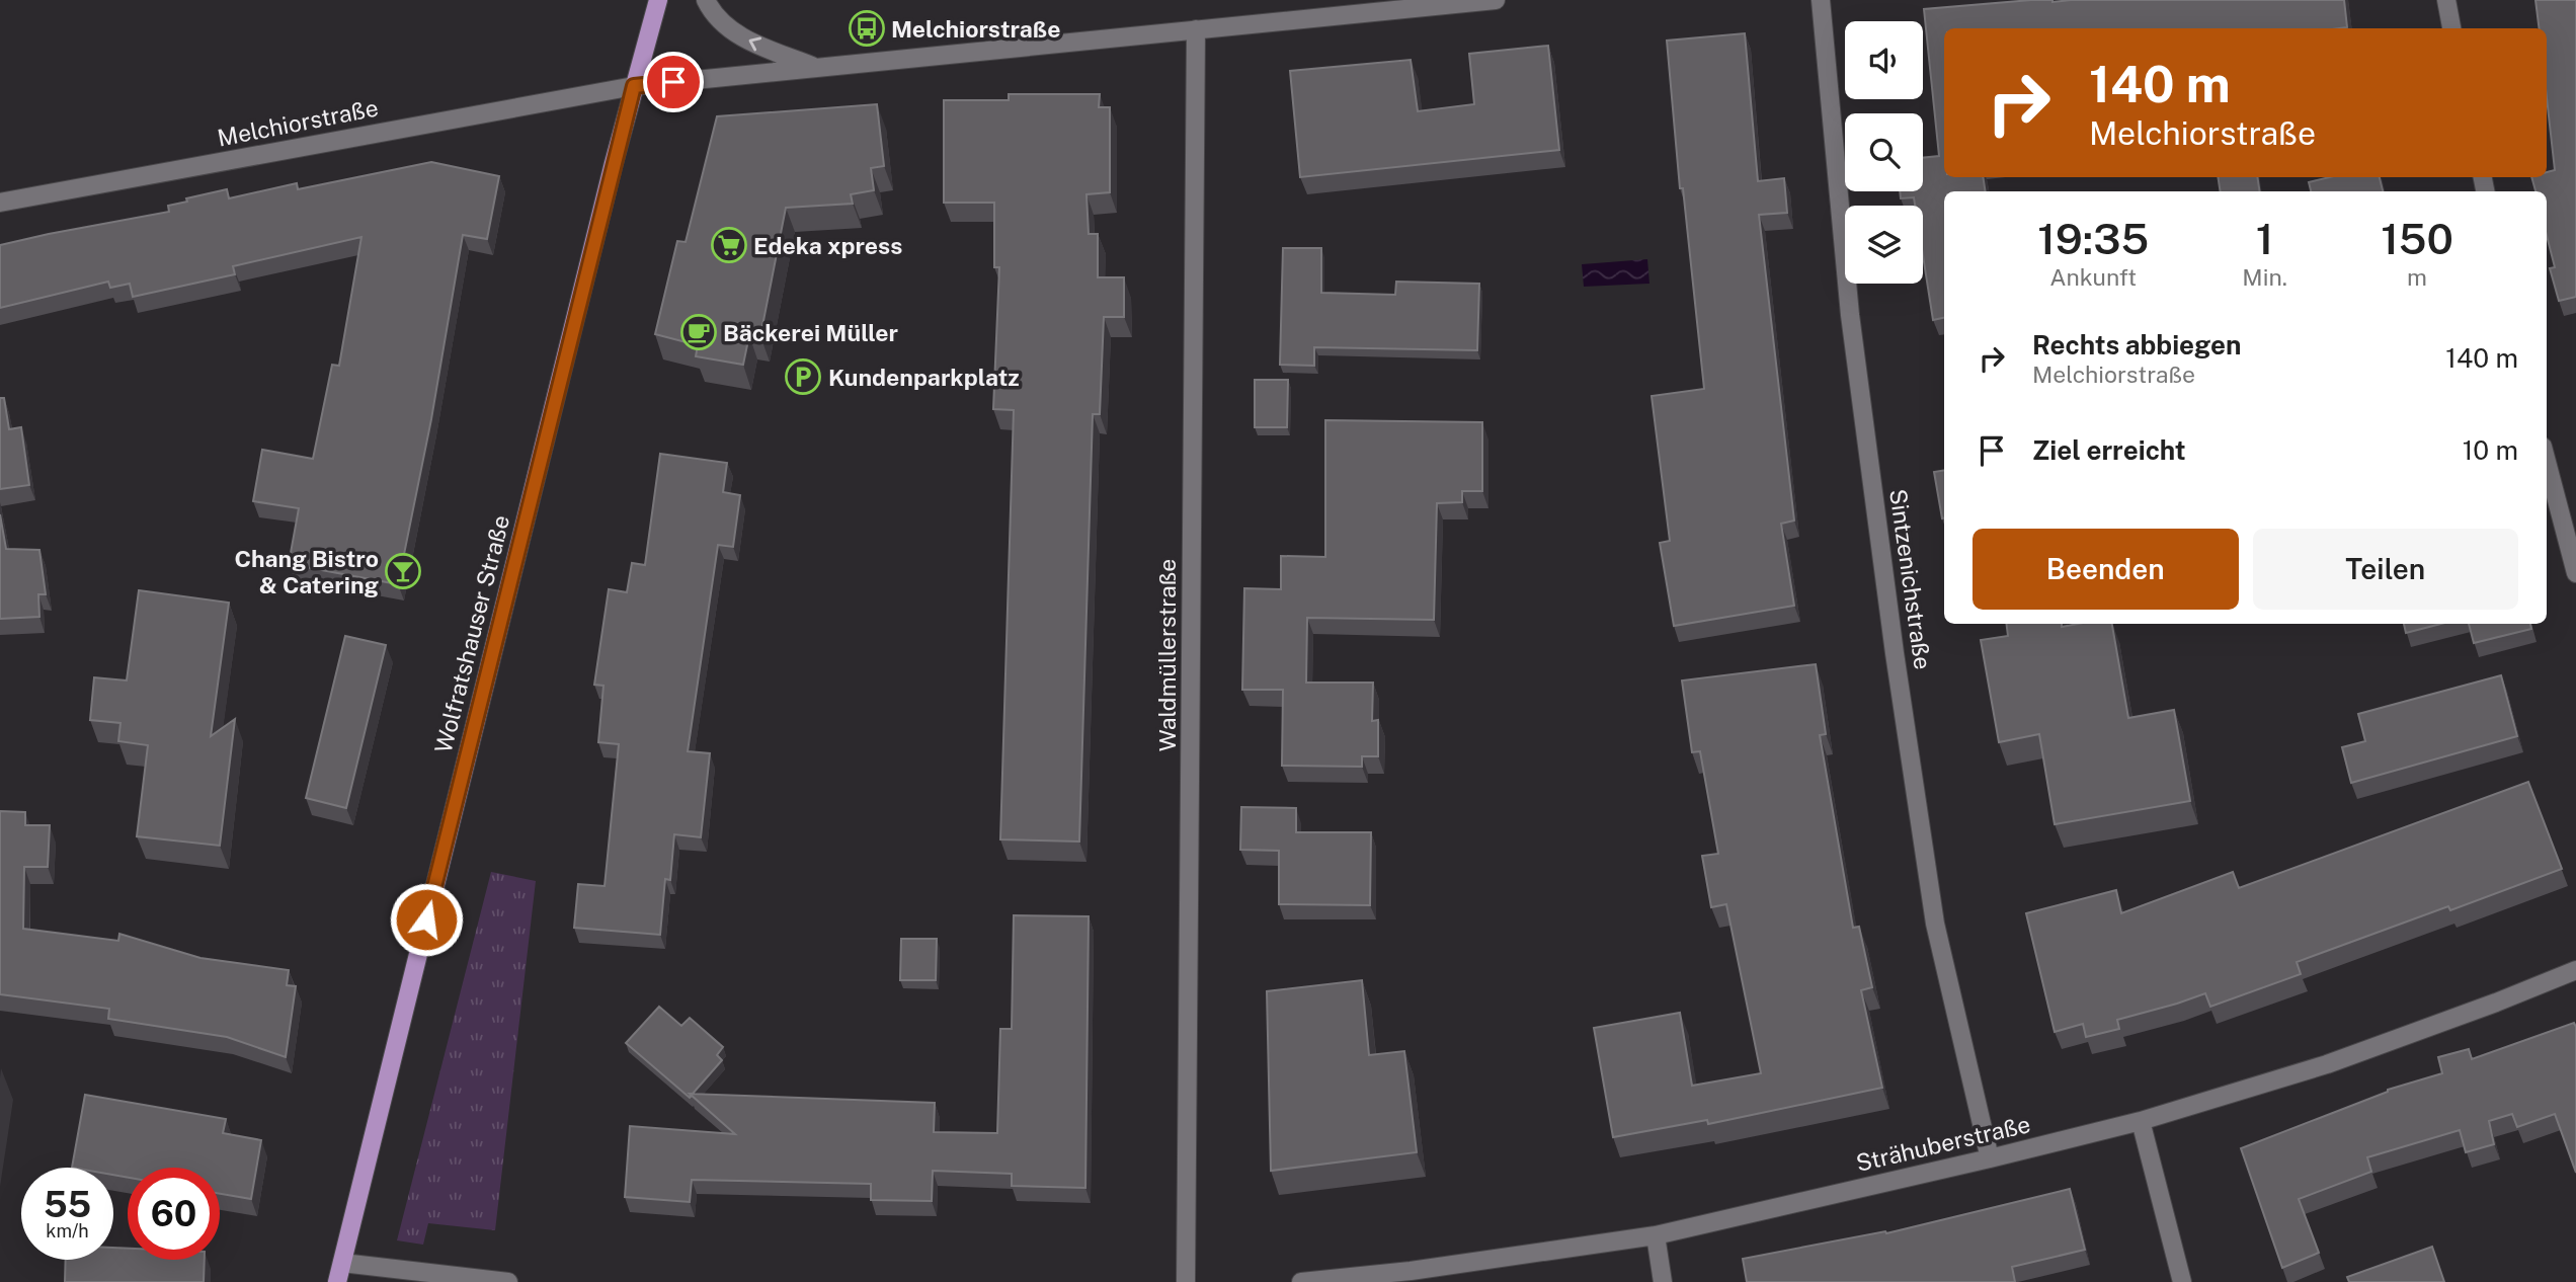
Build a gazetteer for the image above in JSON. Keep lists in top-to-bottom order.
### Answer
{
  "streets": {
    "main road": ["Wolfratshauser Straße"],
    "street": [
      "Melchiorstraße",
      "Sintzenichstraße",
      "Waldmüllerstraße",
      "Strähuberstraße"
    ]
  },
  "crossings": [
    ["Melchiorstraße", "Wolfratshauser Straße"],
    ["Melchiorstraße", "Waldmüllerstraße"],
    ["Sintzenichstraße", "Strähuberstraße"]
  ],
  "places": {
    "bus stop": ["Melchiorstraße"],
    "supermarket": ["Edeka xpress"],
    "cafe": ["Bäckerei Müller"],
    "parking": ["Kundenparkplatz"],
    "bar": ["Chang Bistro & Catering"]
  },
  "page": {
    "turn": ["140 m", "Melchiorstraße"],
    "eta": [
      "19:35",
      "Ankunft",
      "1",
      "Min.",
      "150",
      "m"
    ],
    "list": [
      {
        "name": "Rechts abbiegen",
        "note": "Melchiorstraße",
        "value": "140 m"
      },
      {
        "name": "Ziel erreicht",
        "value": "10 m"
      }
    ],
    "buttons": ["Beenden", "Teilen"],
    "speed": "55 km/h",
    "limit": "60"
  }
}
